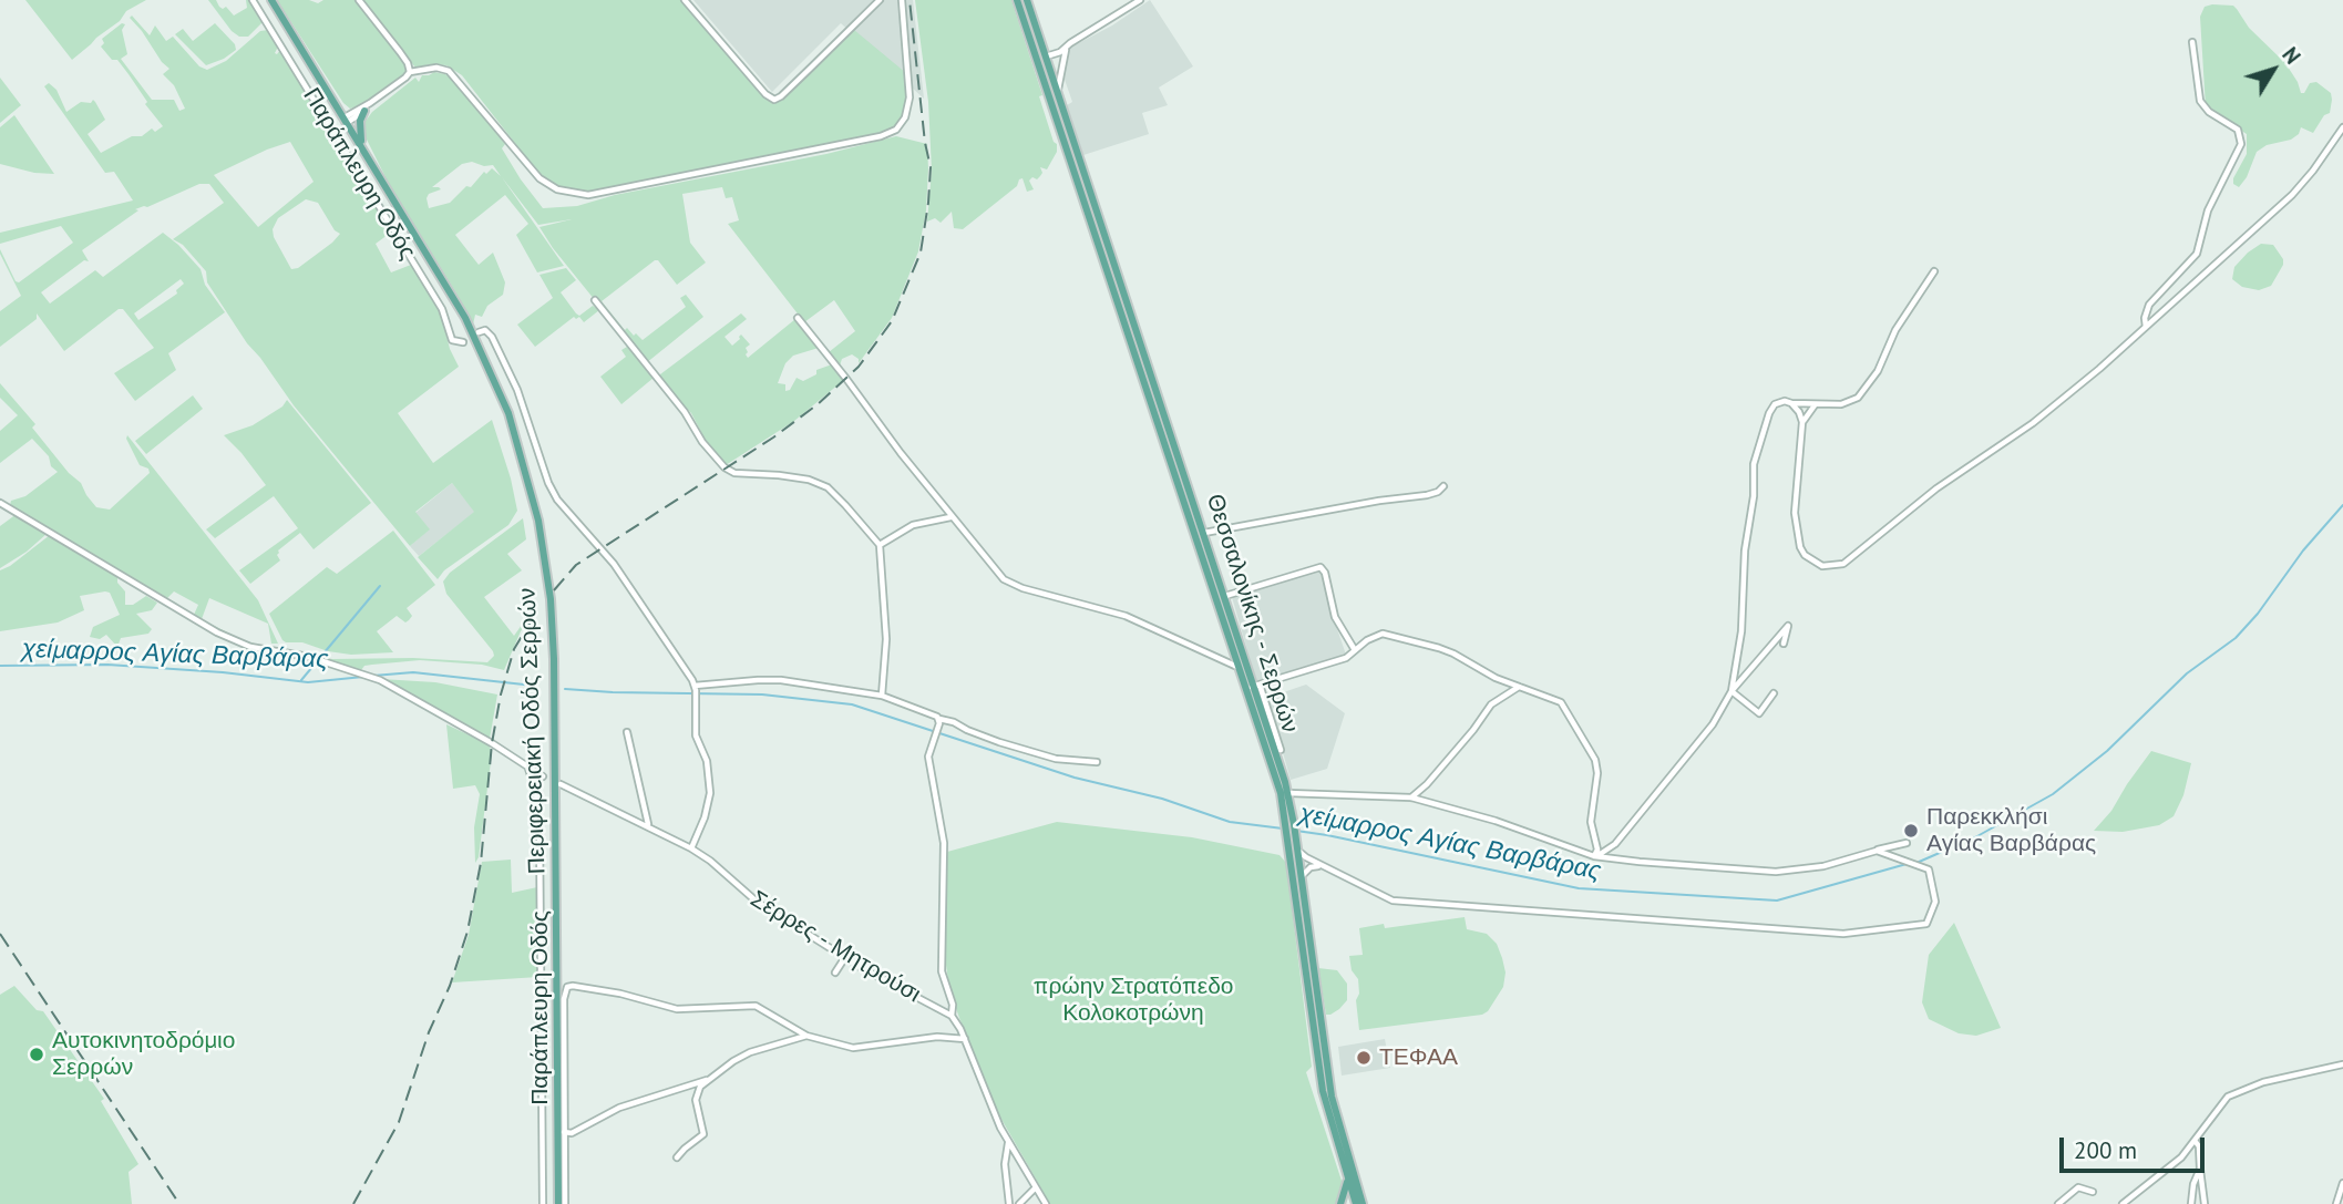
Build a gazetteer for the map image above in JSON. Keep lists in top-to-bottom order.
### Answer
{
  "streets": {
    "main road": ["Θεσσαλονίκης - Σερρών", "Περιφερειακή Οδός Σερρών"],
    "street": ["Παράπλευρη Οδός", "Σέρρες - Μητρούσι"]
  },
  "water": ["χείμαρρος Αγίας Βαρβάρας"],
  "parks": ["πρώην Στρατόπεδο Κολοκοτρώνη"],
  "places": ["Παρεκκλήσι Αγίας Βαρβάρας", "Αυτοκινητοδρόμιο Σερρών", "ΤΕΦΑΑ"],
  "scale_bar": "200 m",
  "north": "top right"
}
